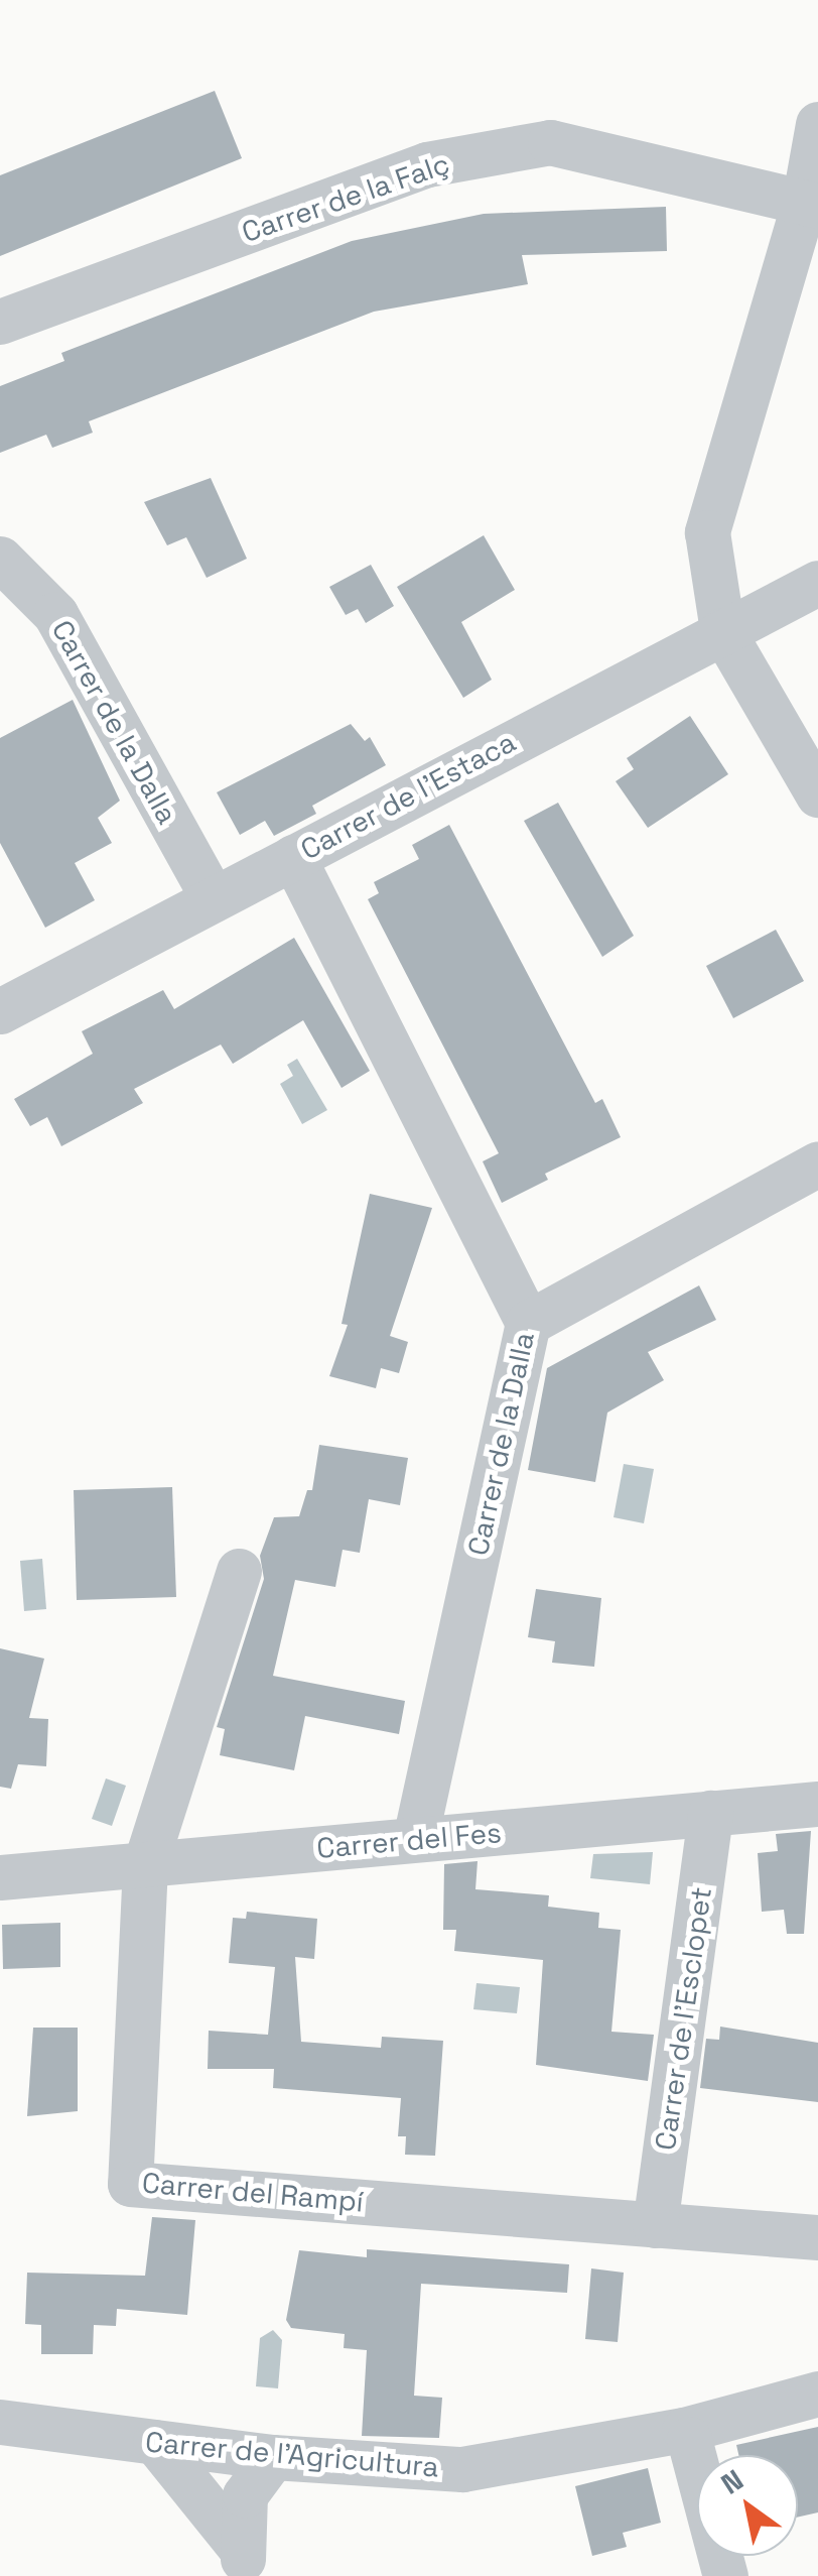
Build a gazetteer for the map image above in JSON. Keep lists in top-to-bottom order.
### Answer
{
  "streets": {
    "street": [
      "Carrer de la Falç",
      "Carrer de la Dalla",
      "Carrer de l'Estaca",
      "Carrer del Fes",
      "Carrer de l'Esclopet",
      "Carrer del Rampí",
      "Carrer de l'Agricultura"
    ]
  },
  "crossings": [
    ["Carrer de la Dalla", "Carrer de l'Estaca"],
    ["Carrer de la Dalla", "Carrer del Fes"],
    ["Carrer del Fes", "Carrer de l'Esclopet"],
    ["Carrer del Fes", "Carrer del Rampí"],
    ["Carrer de l'Esclopet", "Carrer del Rampí"]
  ],
  "north": "top left"
}
